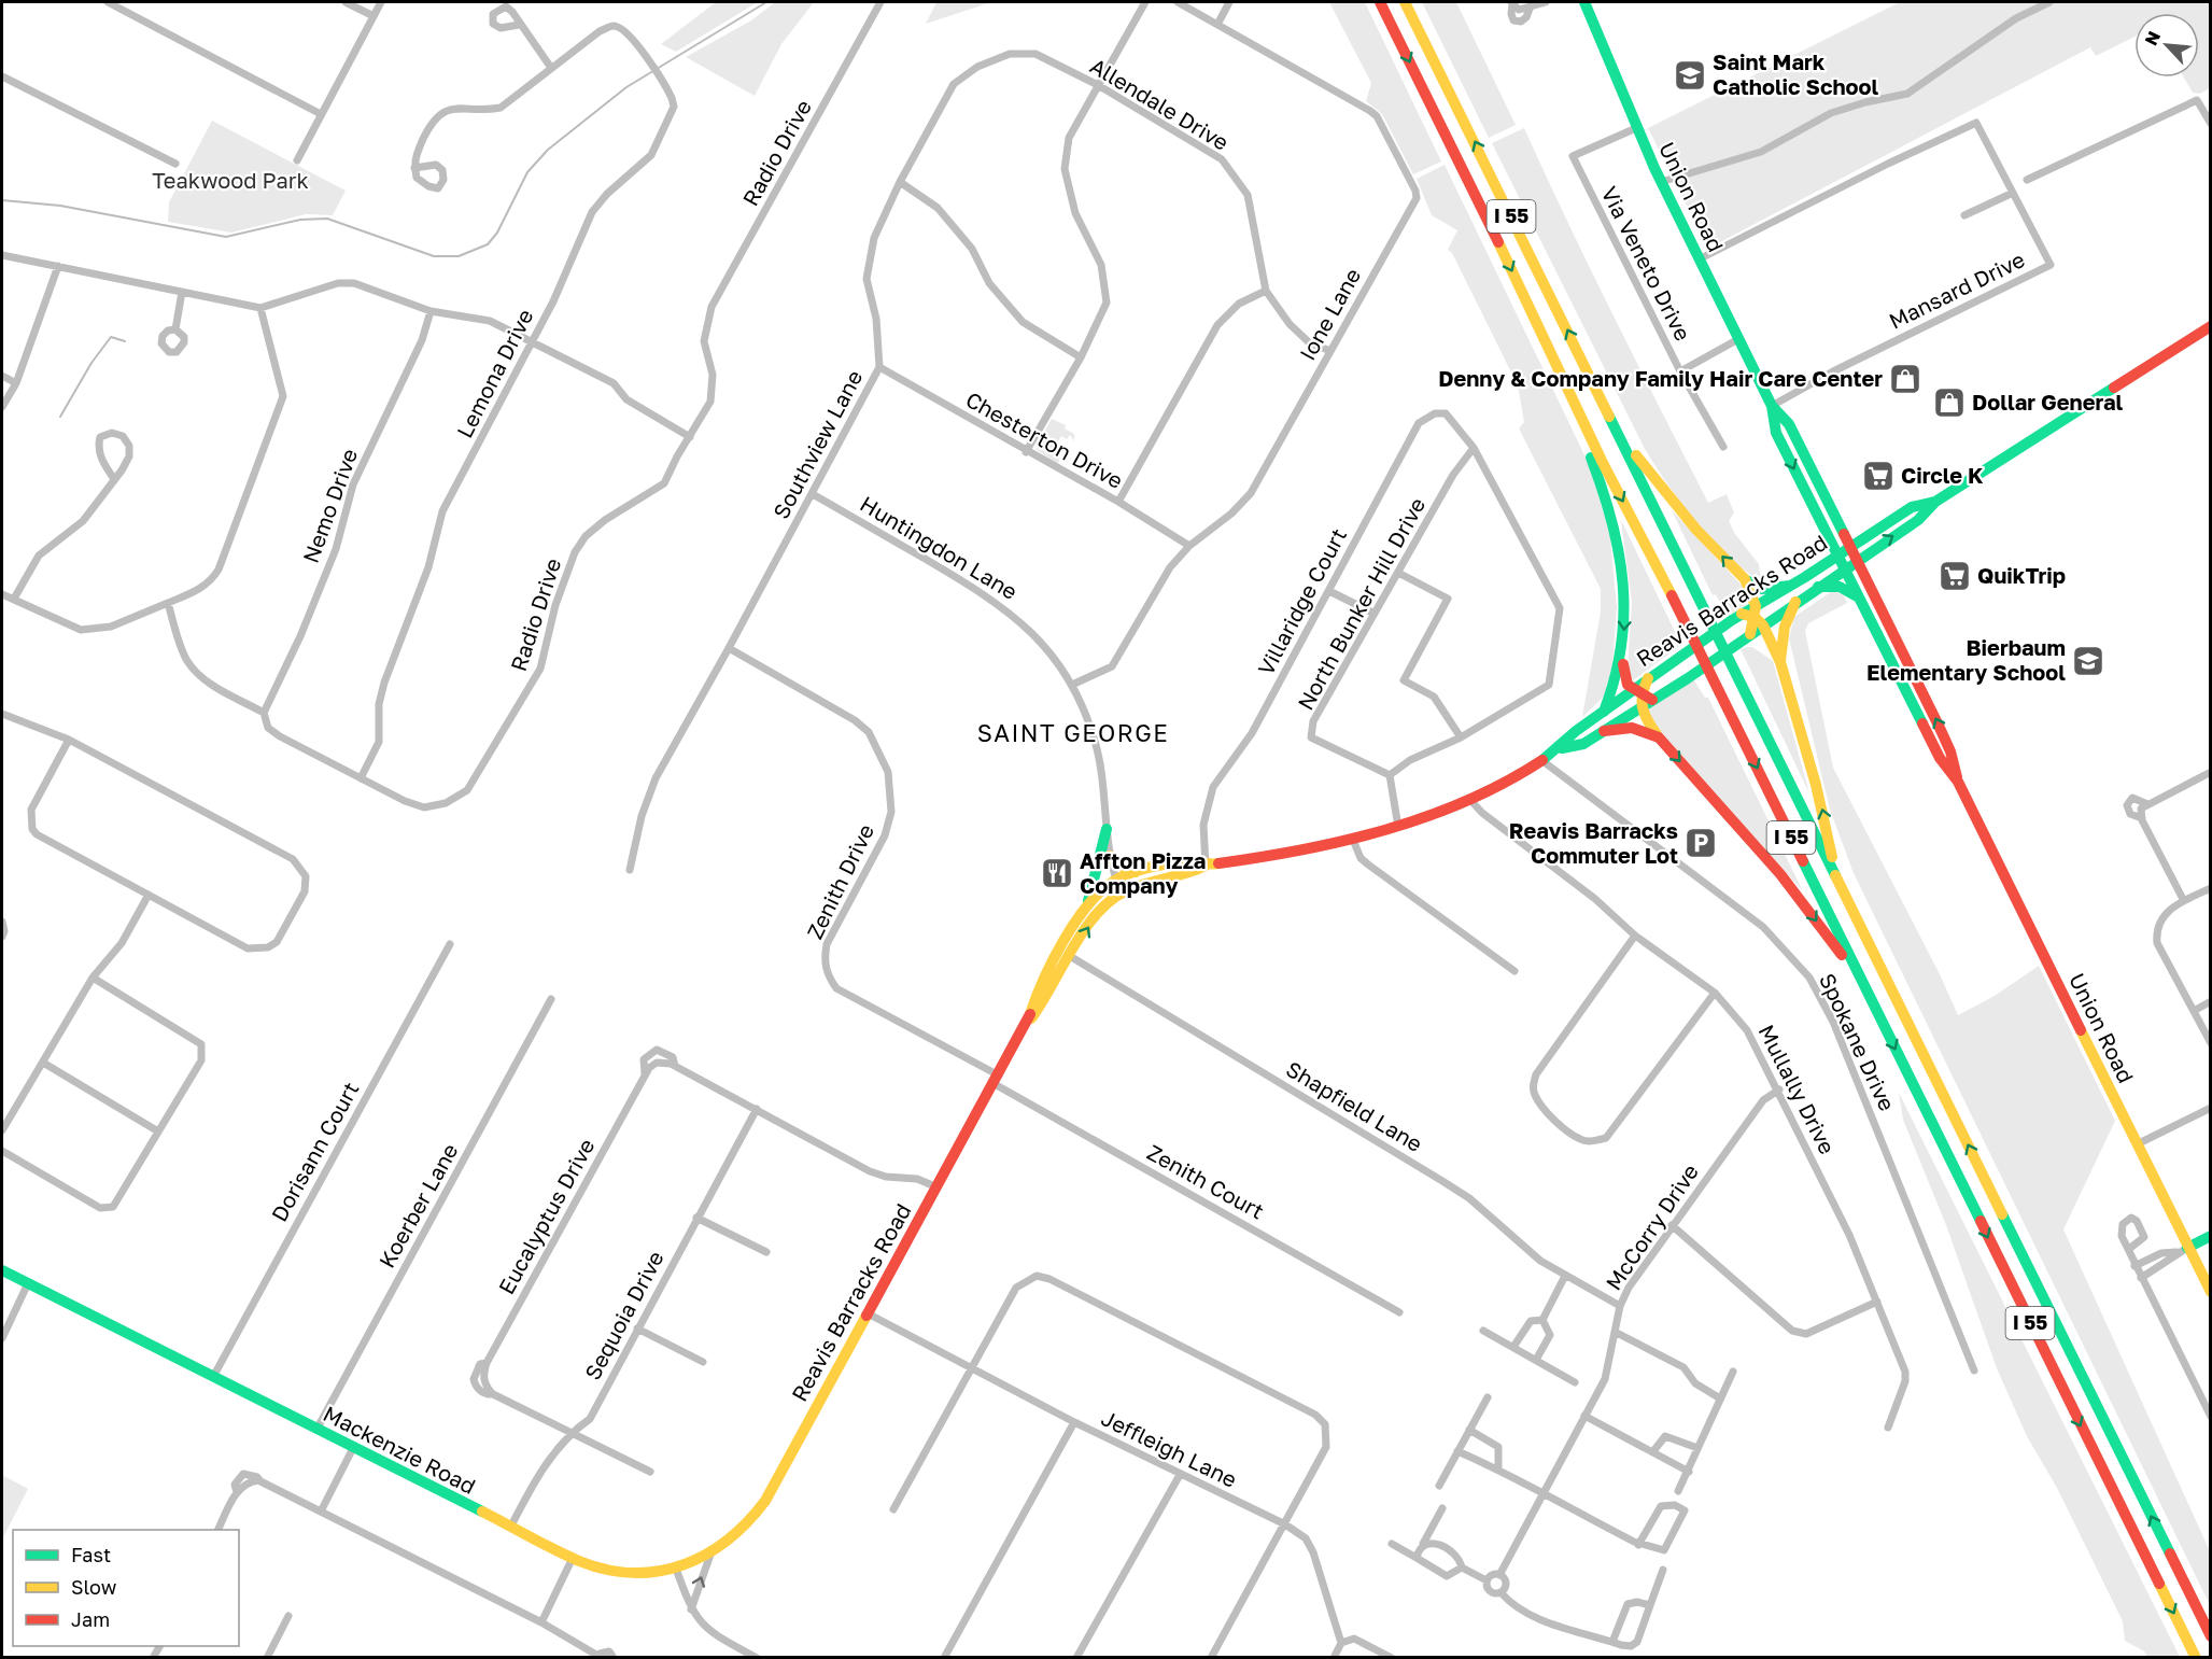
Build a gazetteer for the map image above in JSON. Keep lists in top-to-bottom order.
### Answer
{
  "streets": {
    "main road": [
      "Union Road",
      "I 55",
      "Reavis Barracks Road",
      "Mackenzie Road"
    ],
    "street": [
      "Allendale Drive",
      "Radio Drive",
      "Via Veneto Drive",
      "Mansard Drive",
      "Ione Lane",
      "Lemona Drive",
      "Chesterton Drive",
      "Southview Lane",
      "Nemo Drive",
      "Huntingdon Lane",
      "Villaridge Court",
      "North Bunker Hill Drive",
      "Zenith Drive",
      "Spokane Drive",
      "Mullally Drive",
      "Shapfield Lane",
      "Dorisann Court",
      "Zenith Court",
      "Koerber Lane",
      "Eucalyptus Drive",
      "McCorry Drive",
      "Sequoia Drive",
      "Jeffleigh Lane"
    ]
  },
  "crossings": [
    ["Allendale Drive", "Ione Lane"],
    ["Allendale Drive", "Southview Lane"],
    ["Radio Drive", "Lemona Drive"],
    ["Radio Drive", "Nemo Drive"],
    ["Union Road", "Via Veneto Drive"],
    ["Union Road", "Mansard Drive"],
    ["Union Road", "Reavis Barracks Road"],
    ["Ione Lane", "Chesterton Drive"],
    ["Ione Lane", "Huntingdon Lane"],
    ["Chesterton Drive", "Southview Lane"],
    ["Southview Lane", "Huntingdon Lane"],
    ["Southview Lane", "Zenith Drive"],
    ["Huntingdon Lane", "Reavis Barracks Road"],
    ["Reavis Barracks Road", "Villaridge Court"],
    ["Reavis Barracks Road", "Zenith Drive"],
    ["Reavis Barracks Road", "Spokane Drive"],
    ["Reavis Barracks Road", "Mullally Drive"],
    ["Reavis Barracks Road", "Shapfield Lane"],
    ["Reavis Barracks Road", "Zenith Court"],
    ["Reavis Barracks Road", "Jeffleigh Lane"],
    ["Reavis Barracks Road", "Mackenzie Road"],
    ["Villaridge Court", "North Bunker Hill Drive"],
    ["Zenith Drive", "Zenith Court"],
    ["Mullally Drive", "McCorry Drive"],
    ["Shapfield Lane", "McCorry Drive"],
    ["Dorisann Court", "Mackenzie Road"],
    ["Koerber Lane", "Mackenzie Road"],
    ["Sequoia Drive", "Mackenzie Road"]
  ],
  "districts": ["SAINT GEORGE"],
  "parks": ["Teakwood Park"],
  "places": {
    "school or university": ["Saint Mark Catholic School", "Bierbaum Elementary School"],
    "shop": ["Denny & Company Family Hair Care Center", "Dollar General"],
    "supermarket": ["Circle K", "QuikTrip"],
    "parking": ["Reavis Barracks Commuter Lot"],
    "restaurant": ["Affton Pizza Company"]
  },
  "legend": ["Fast", "Slow", "Jam"],
  "north": "top left"
}
